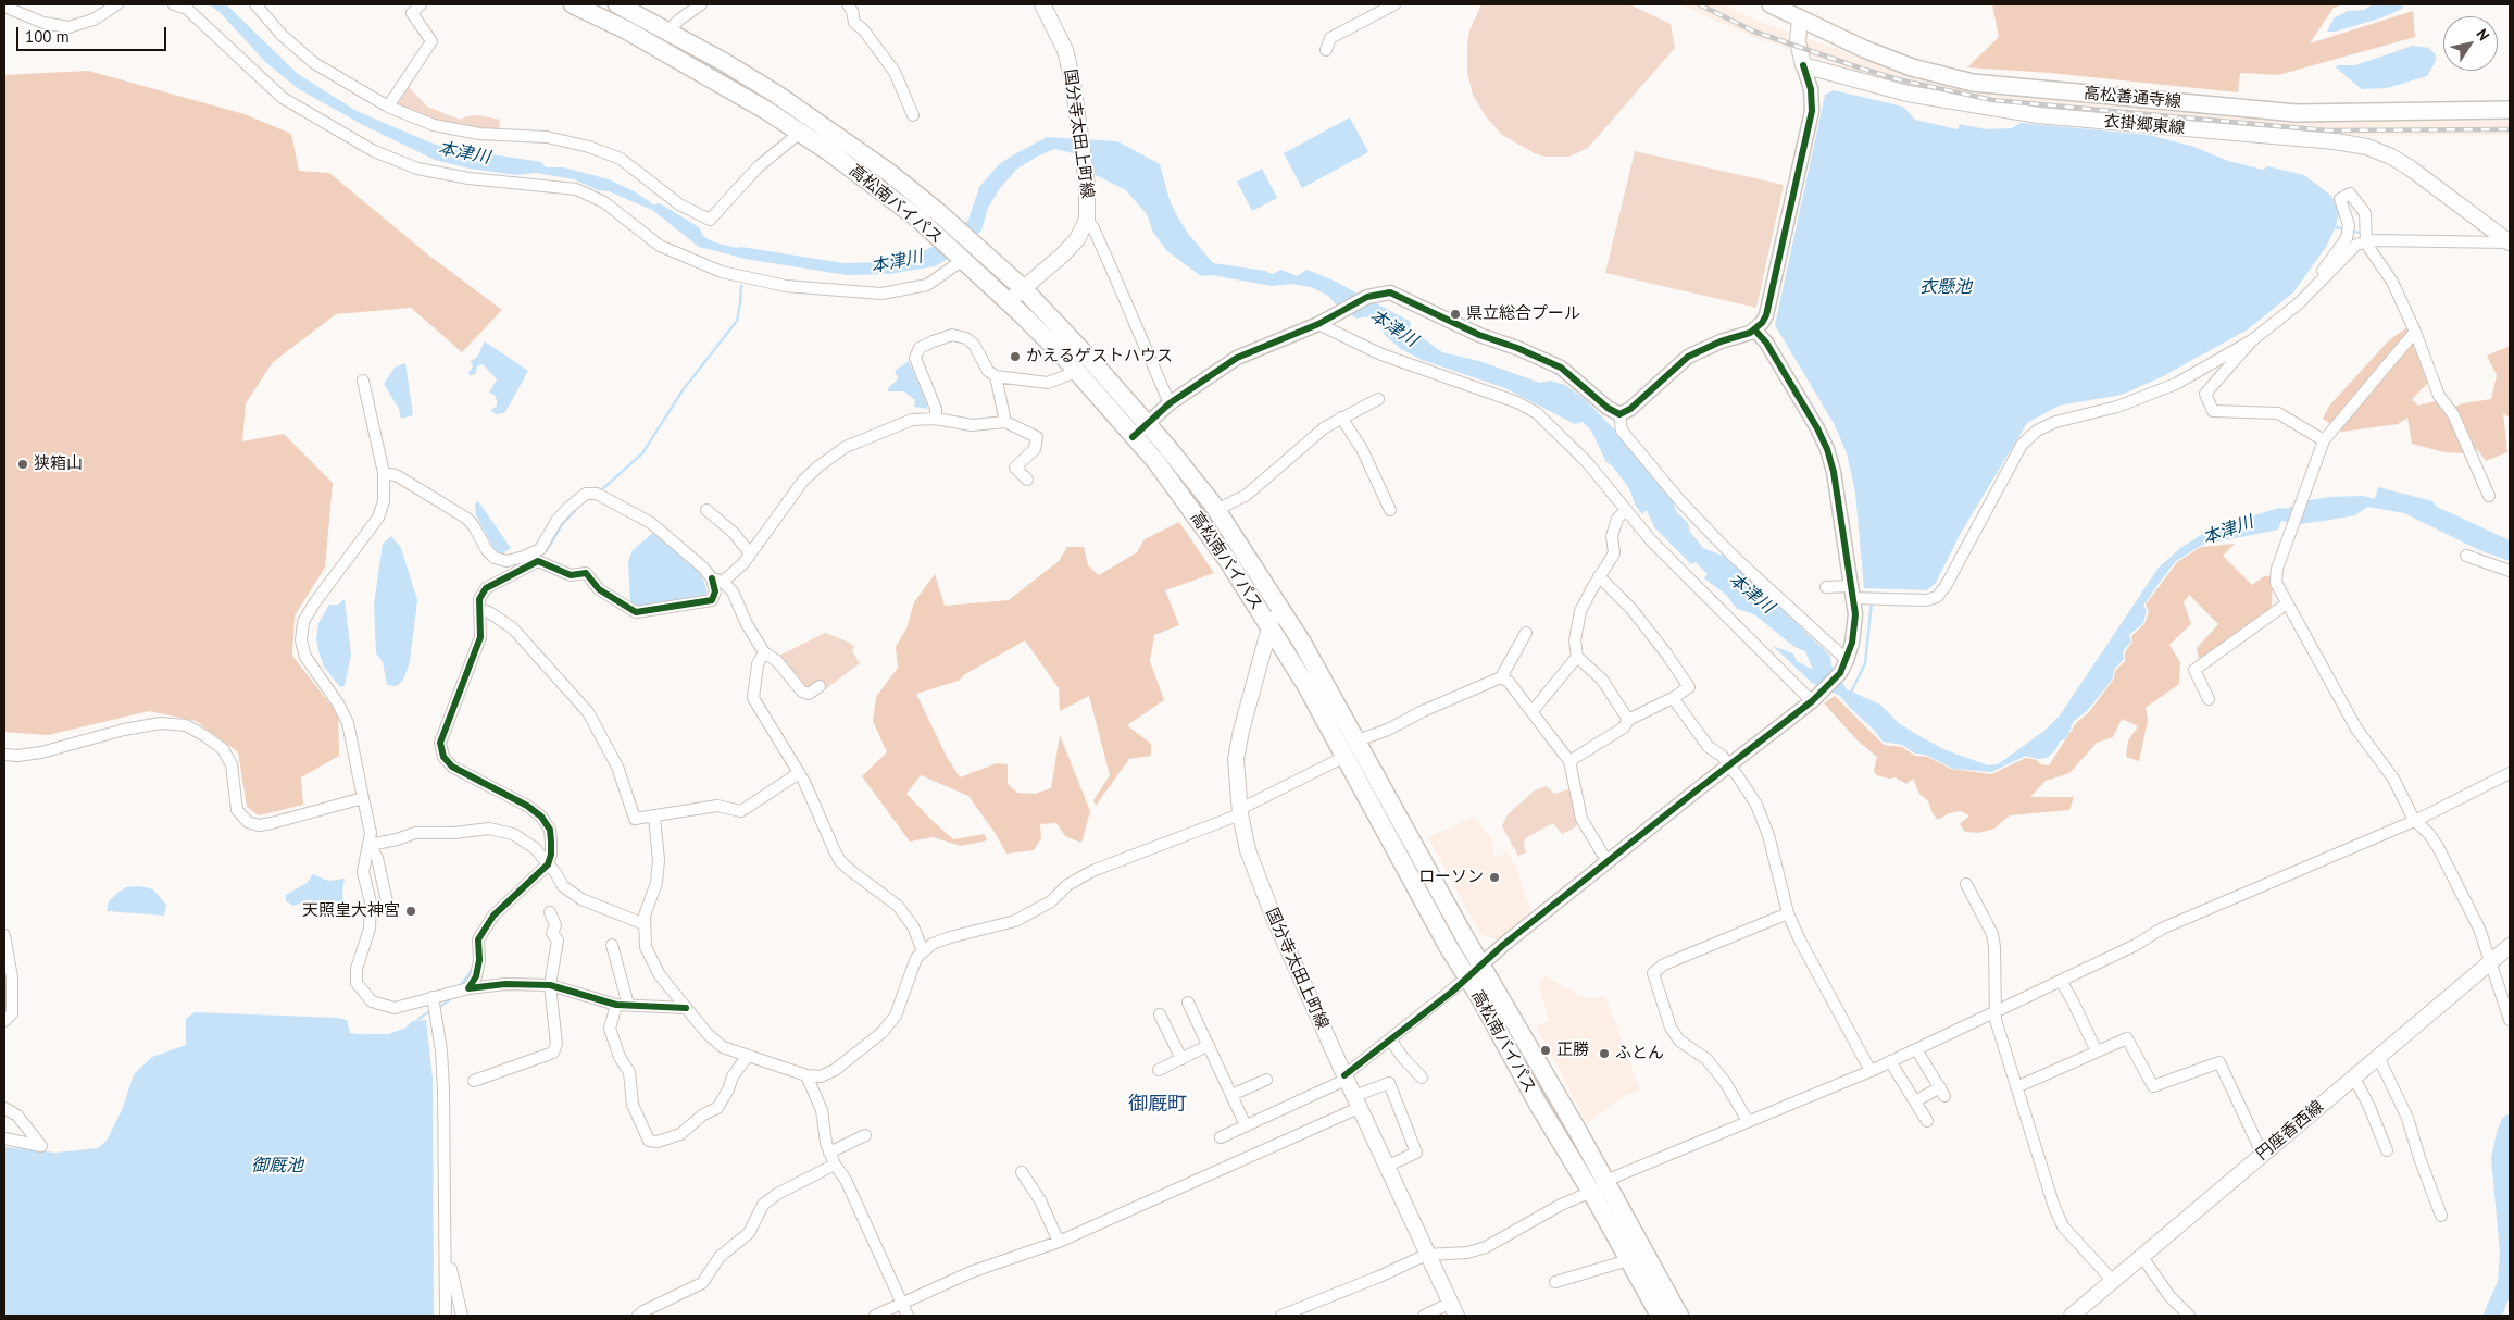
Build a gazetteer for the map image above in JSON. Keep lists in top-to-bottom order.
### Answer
{
  "streets": {
    "highway": ["高松南バイパス"],
    "main road": [
      "高松善通寺線",
      "衣掛郷東線",
      "国分寺太田上町線",
      "円座香西線"
    ]
  },
  "crossings": [
    ["国分寺太田上町線", "高松南バイパス"]
  ],
  "districts": ["御厩町"],
  "water": ["本津川", "衣懸池", "御厩池"],
  "places": [
    "県立総合プール",
    "かえるゲストハウス",
    "狭箱山",
    "ローソン",
    "天照皇大神宮",
    "正勝",
    "ふとん"
  ],
  "scale_bar": "100 m",
  "north": "top right"
}
